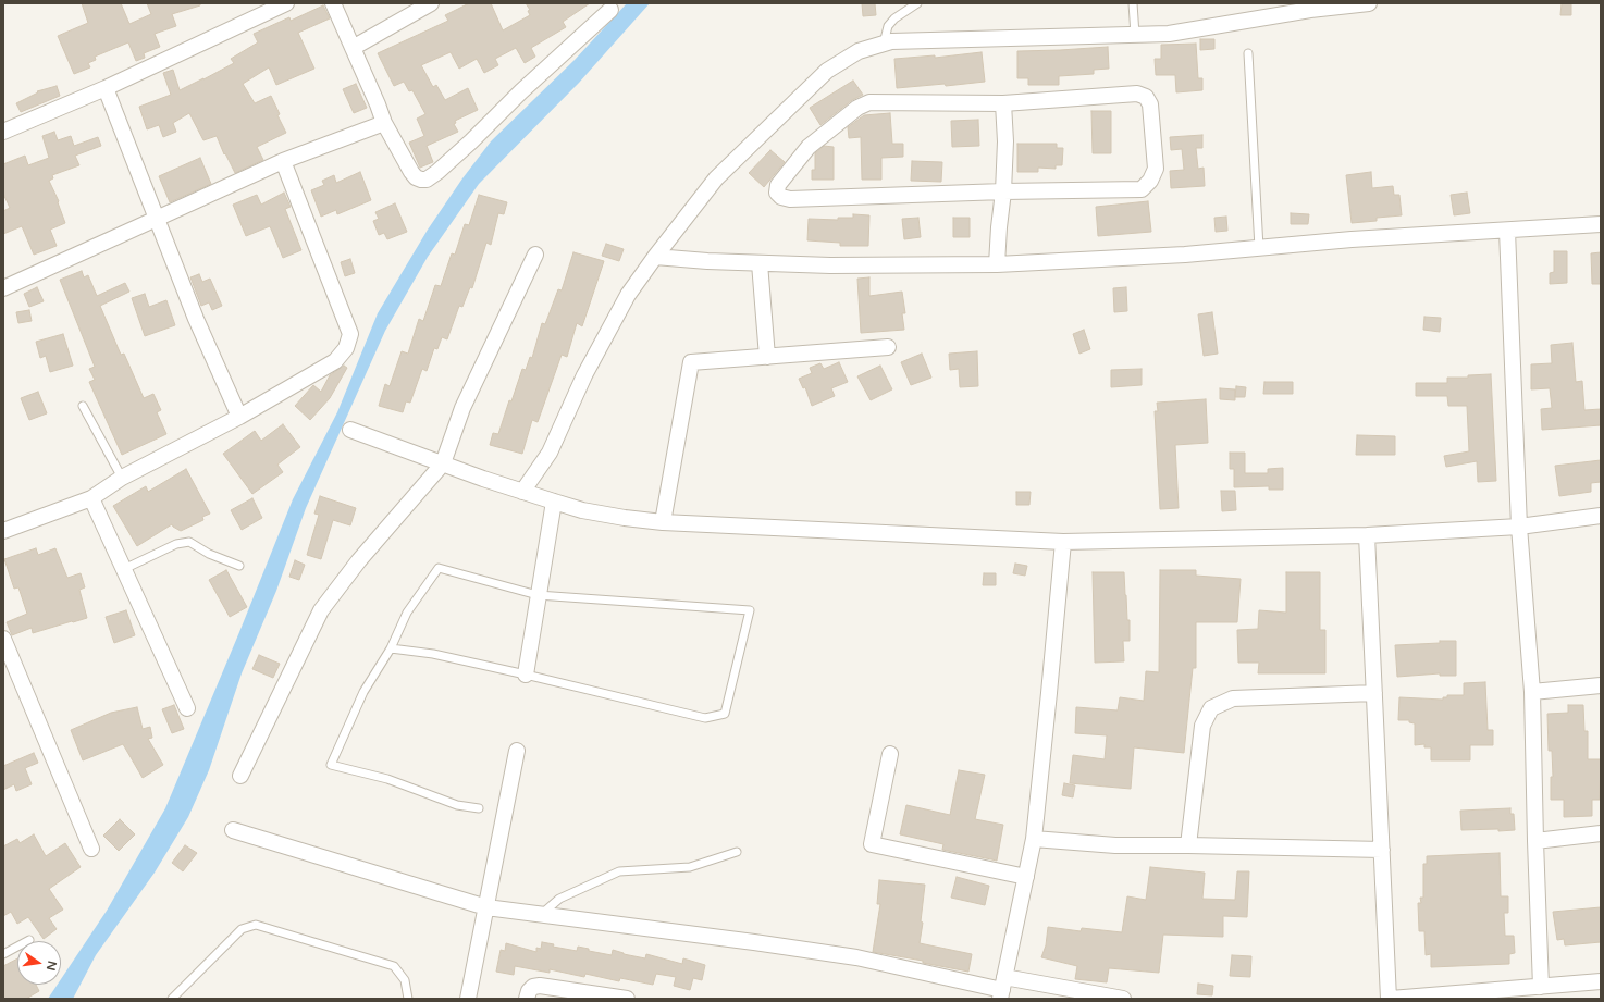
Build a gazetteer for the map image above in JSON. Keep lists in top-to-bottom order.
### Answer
{
  "north": "right"
}
